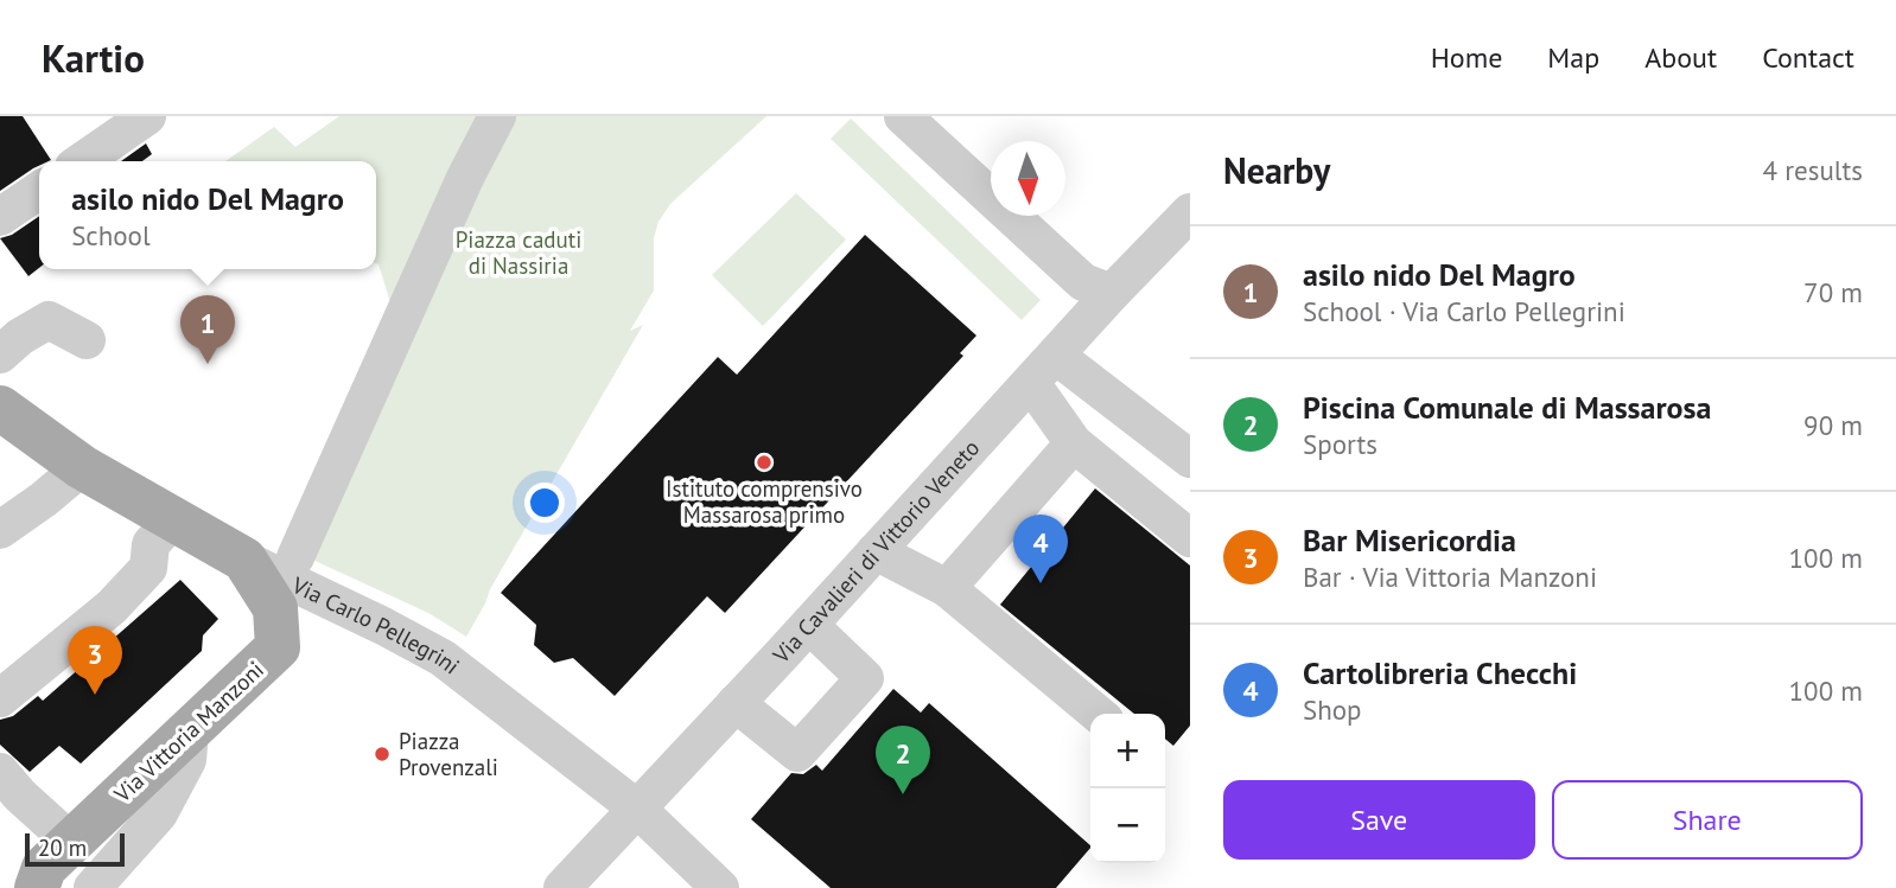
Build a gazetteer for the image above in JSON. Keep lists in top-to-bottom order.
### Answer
{
  "streets": {
    "main road": ["Via Carlo Pellegrini", "Via Vittoria Manzoni"],
    "street": ["Via Cavalieri di Vittorio Veneto"]
  },
  "crossings": [
    ["Via Cavalieri di Vittorio Veneto", "Via Carlo Pellegrini"],
    ["Via Carlo Pellegrini", "Via Vittoria Manzoni"]
  ],
  "parks": ["Piazza caduti di Nassiria"],
  "places": ["Istituto comprensivo Massarosa primo", "Piazza Provenzali"],
  "scale_bar": "20 m",
  "north": "bottom",
  "page": {
    "header": "Kartio",
    "nav": [
      "Home",
      "Map",
      "About",
      "Contact"
    ],
    "heading": ["Nearby", "4 results"],
    "popup": ["asilo nido Del Magro", "School"],
    "list": [
      {
        "mark": "1",
        "name": "asilo nido Del Magro",
        "note": "School · Via Carlo Pellegrini",
        "value": "70 m"
      },
      {
        "mark": "2",
        "name": "Piscina Comunale di Massarosa",
        "note": "Sports",
        "value": "90 m"
      },
      {
        "mark": "3",
        "name": "Bar Misericordia",
        "note": "Bar · Via Vittoria Manzoni",
        "value": "100 m"
      },
      {
        "mark": "4",
        "name": "Cartolibreria Checchi",
        "note": "Shop",
        "value": "100 m"
      }
    ],
    "pins": [
      "1",
      "4",
      "3",
      "2"
    ],
    "map_buttons": ["+", "−"],
    "buttons": ["Save", "Share"],
    "scale": "20 m"
  }
}
